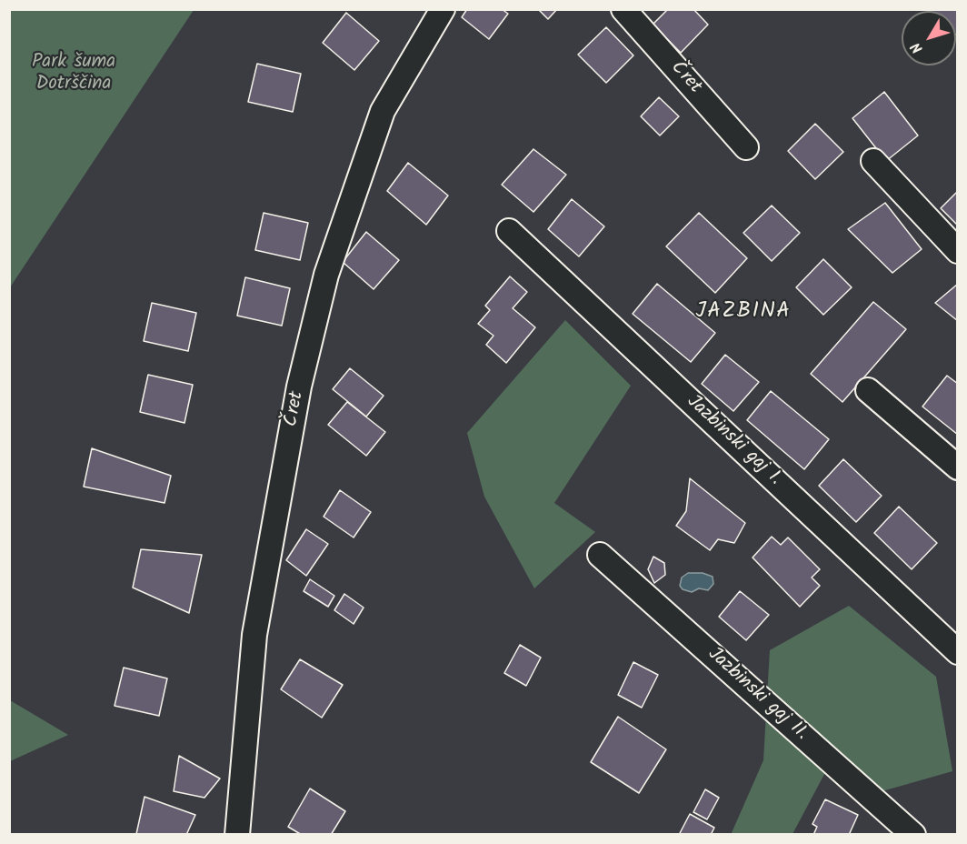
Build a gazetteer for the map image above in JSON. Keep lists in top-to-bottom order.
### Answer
{
  "streets": {
    "street": ["Čret", "Jazbinski gaj I.", "Jazbinski gaj II."]
  },
  "districts": ["JAZBINA"],
  "parks": ["Park šuma Dotrščina"],
  "north": "bottom left"
}
